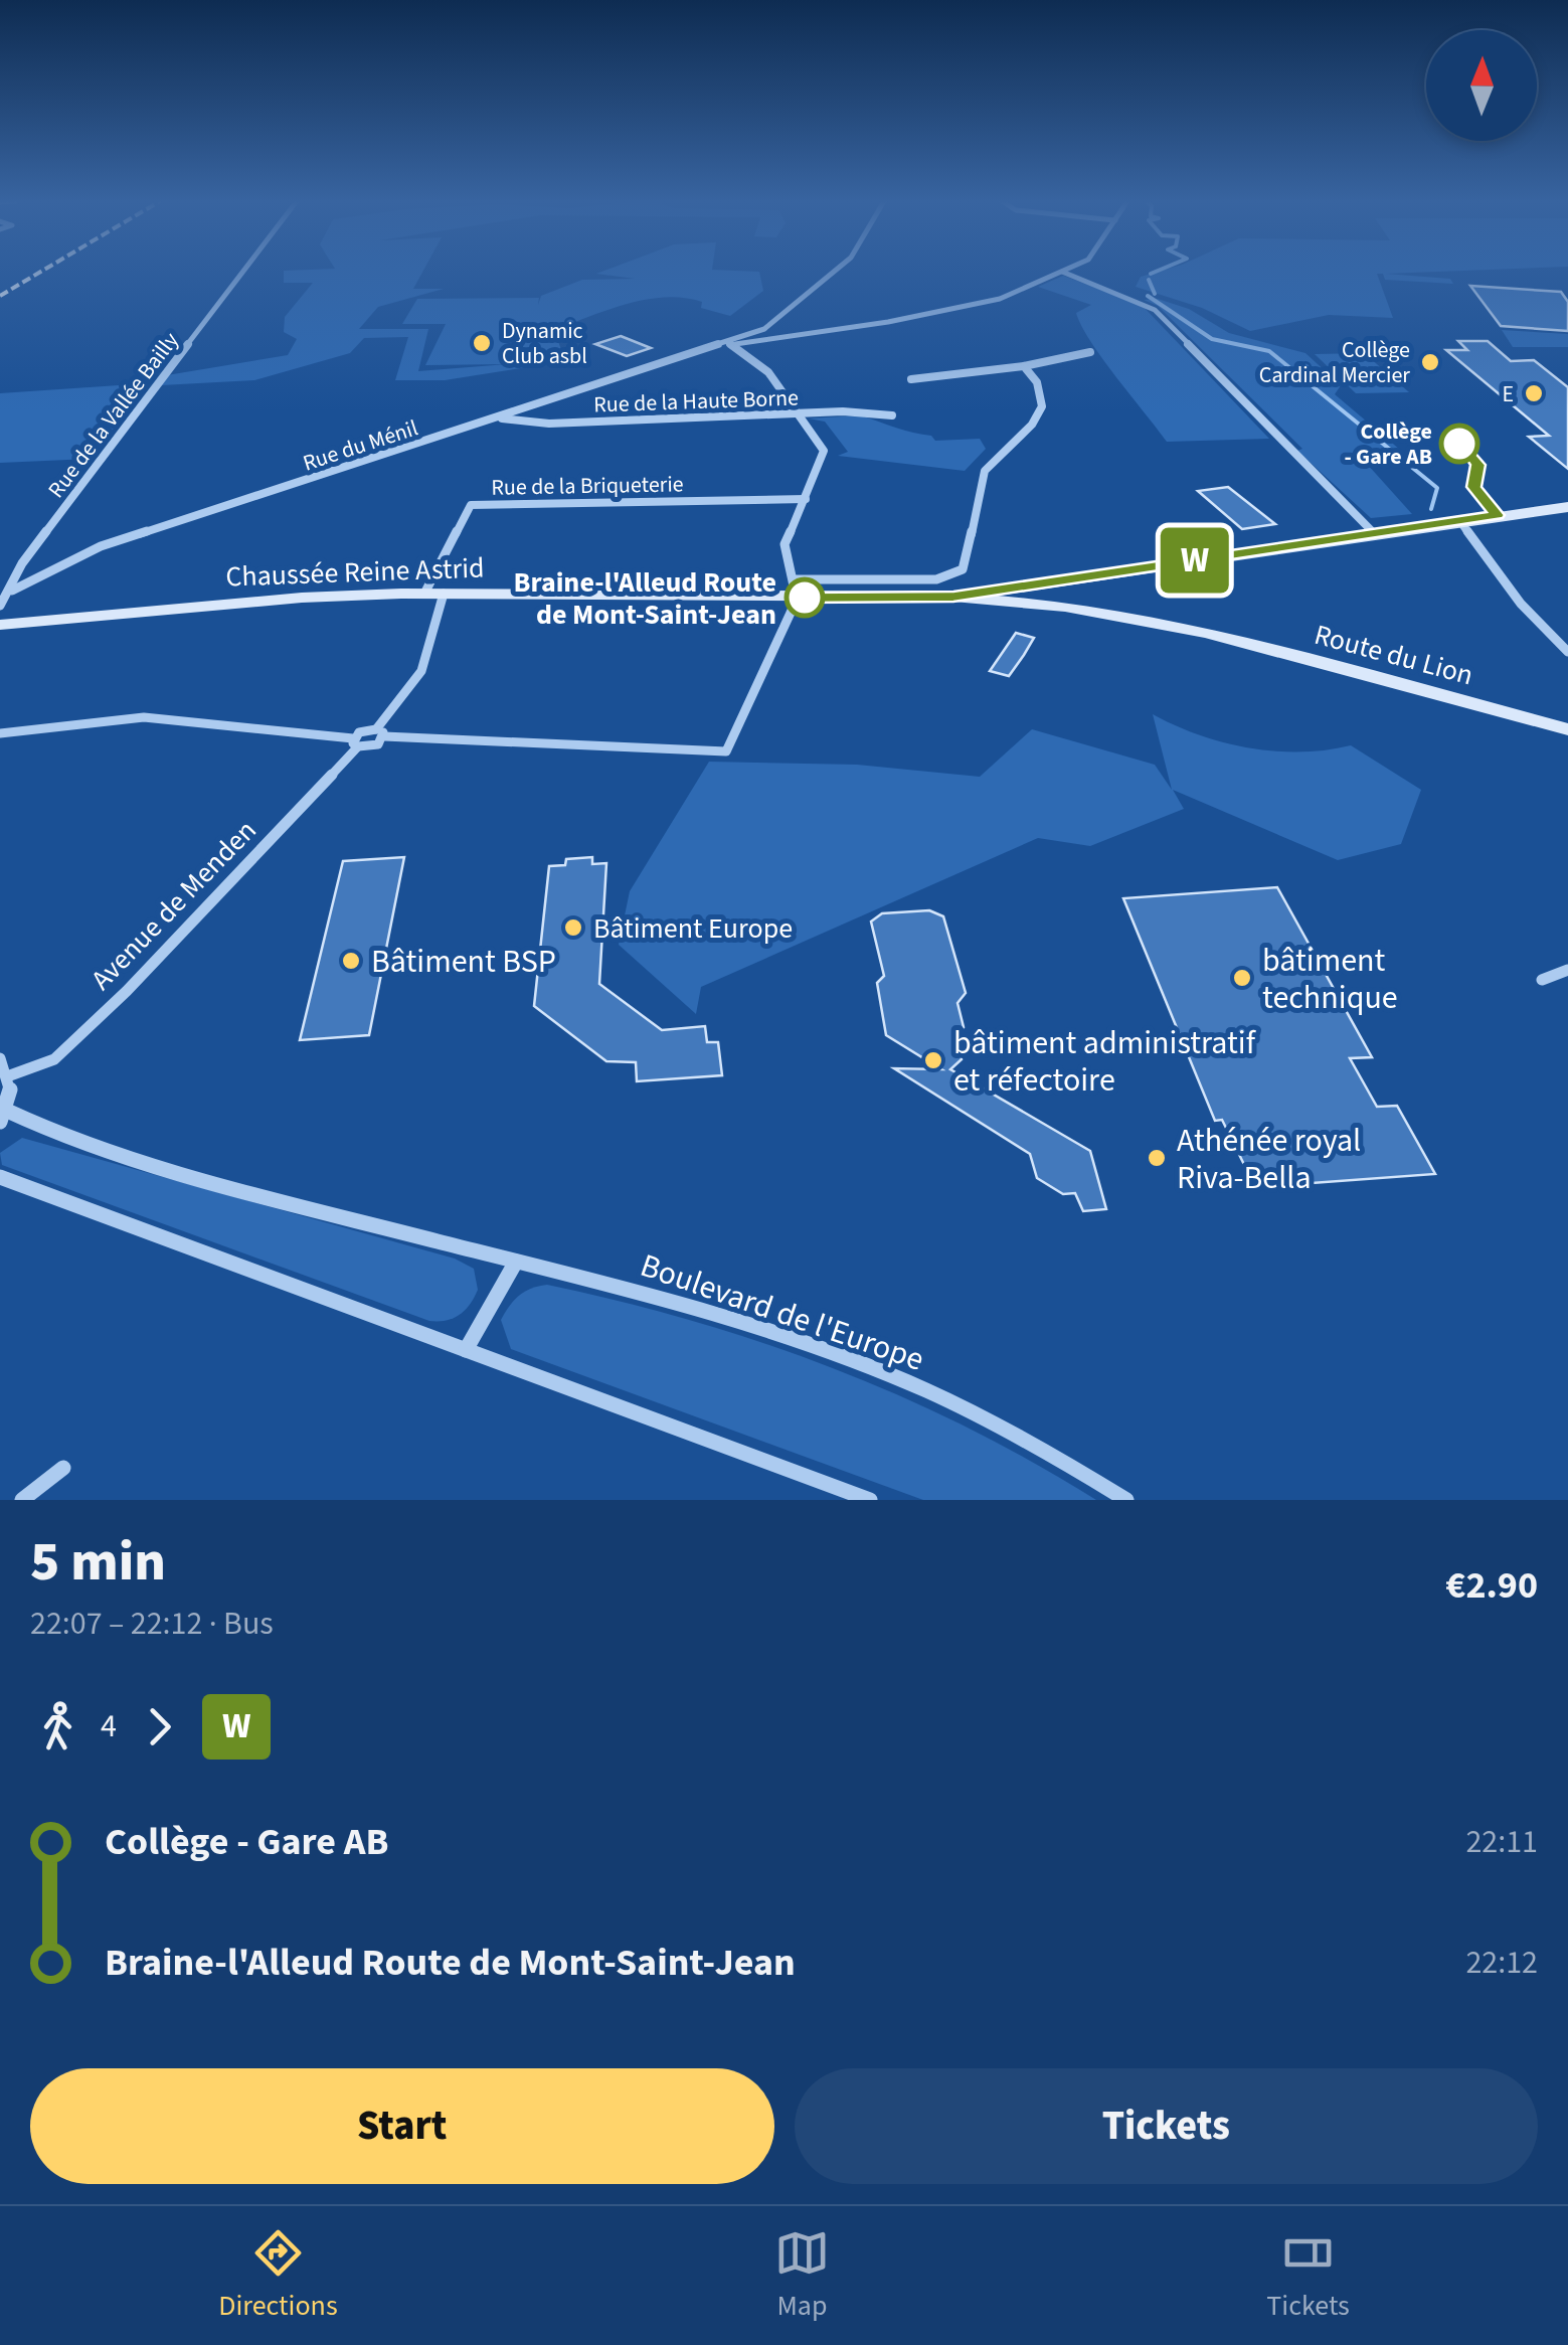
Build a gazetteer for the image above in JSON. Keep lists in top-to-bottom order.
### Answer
{
  "streets": {
    "main road": ["Chaussée Reine Astrid", "Route du Lion"],
    "street": [
      "Rue de la Haute Borne",
      "Rue de la Vallée Bailly",
      "Rue du Ménil",
      "Rue de la Briqueterie",
      "Avenue de Menden",
      "Boulevard de l'Europe"
    ]
  },
  "crossings": [
    ["Rue de la Haute Borne", "Rue du Ménil"],
    ["Rue de la Vallée Bailly", "Rue du Ménil"],
    ["Rue de la Briqueterie", "Chaussée Reine Astrid"],
    ["Chaussée Reine Astrid", "Route du Lion"]
  ],
  "places": [
    "Dynamic Club asbl",
    "Collège Cardinal Mercier",
    "E",
    "Collège - Gare AB",
    "Braine-l'Alleud Route de Mont-Saint-Jean",
    "Bâtiment Europe",
    "Bâtiment BSP",
    "bâtiment technique",
    "bâtiment administratif et réfectoire",
    "Athénée royal Riva-Bella"
  ],
  "lines": ["bus line W"],
  "north": "top",
  "page": {
    "on_map": "W",
    "heading": ["5 min", "22:07 – 22:12 · Bus", "€2.90"],
    "legs": ["4", "W"],
    "list": [
      {
        "name": "Collège - Gare AB",
        "value": "22:11"
      },
      {
        "name": "Braine-l'Alleud Route de Mont-Saint-Jean",
        "value": "22:12"
      }
    ],
    "buttons": ["Start", "Tickets"],
    "tabs": ["Directions", "Map", "Tickets"]
  }
}
